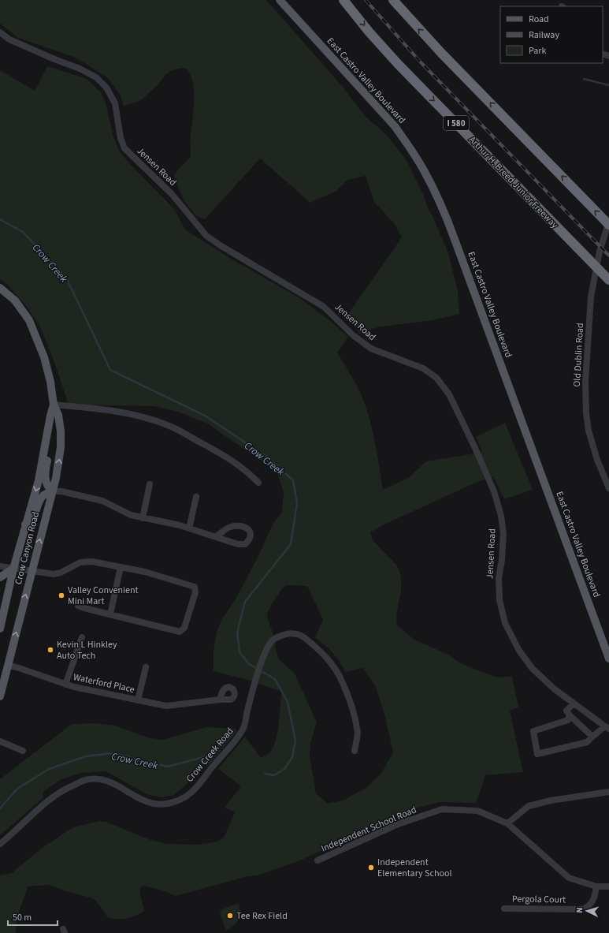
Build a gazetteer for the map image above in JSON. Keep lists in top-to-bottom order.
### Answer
{
  "streets": {
    "highway": ["I 580", "Arthur H. Breed Junior Freeway"],
    "main road": ["East Castro Valley Boulevard", "Crow Canyon Road"],
    "street": [
      "Jensen Road",
      "Old Dublin Road",
      "Waterford Place",
      "Crow Creek Road",
      "Independent School Road",
      "Pergola Court"
    ]
  },
  "crossings": [
    ["Crow Canyon Road", "Waterford Place"],
    ["Independent School Road", "Pergola Court"]
  ],
  "water": ["Crow Creek"],
  "places": [
    "Valley Convenient Mini Mart",
    "Kevin L Hinkley Auto Tech",
    "Independent Elementary School",
    "Tee Rex Field"
  ],
  "legend": ["Road", "Railway", "Park"],
  "scale_bar": "50 m",
  "north": "left"
}
